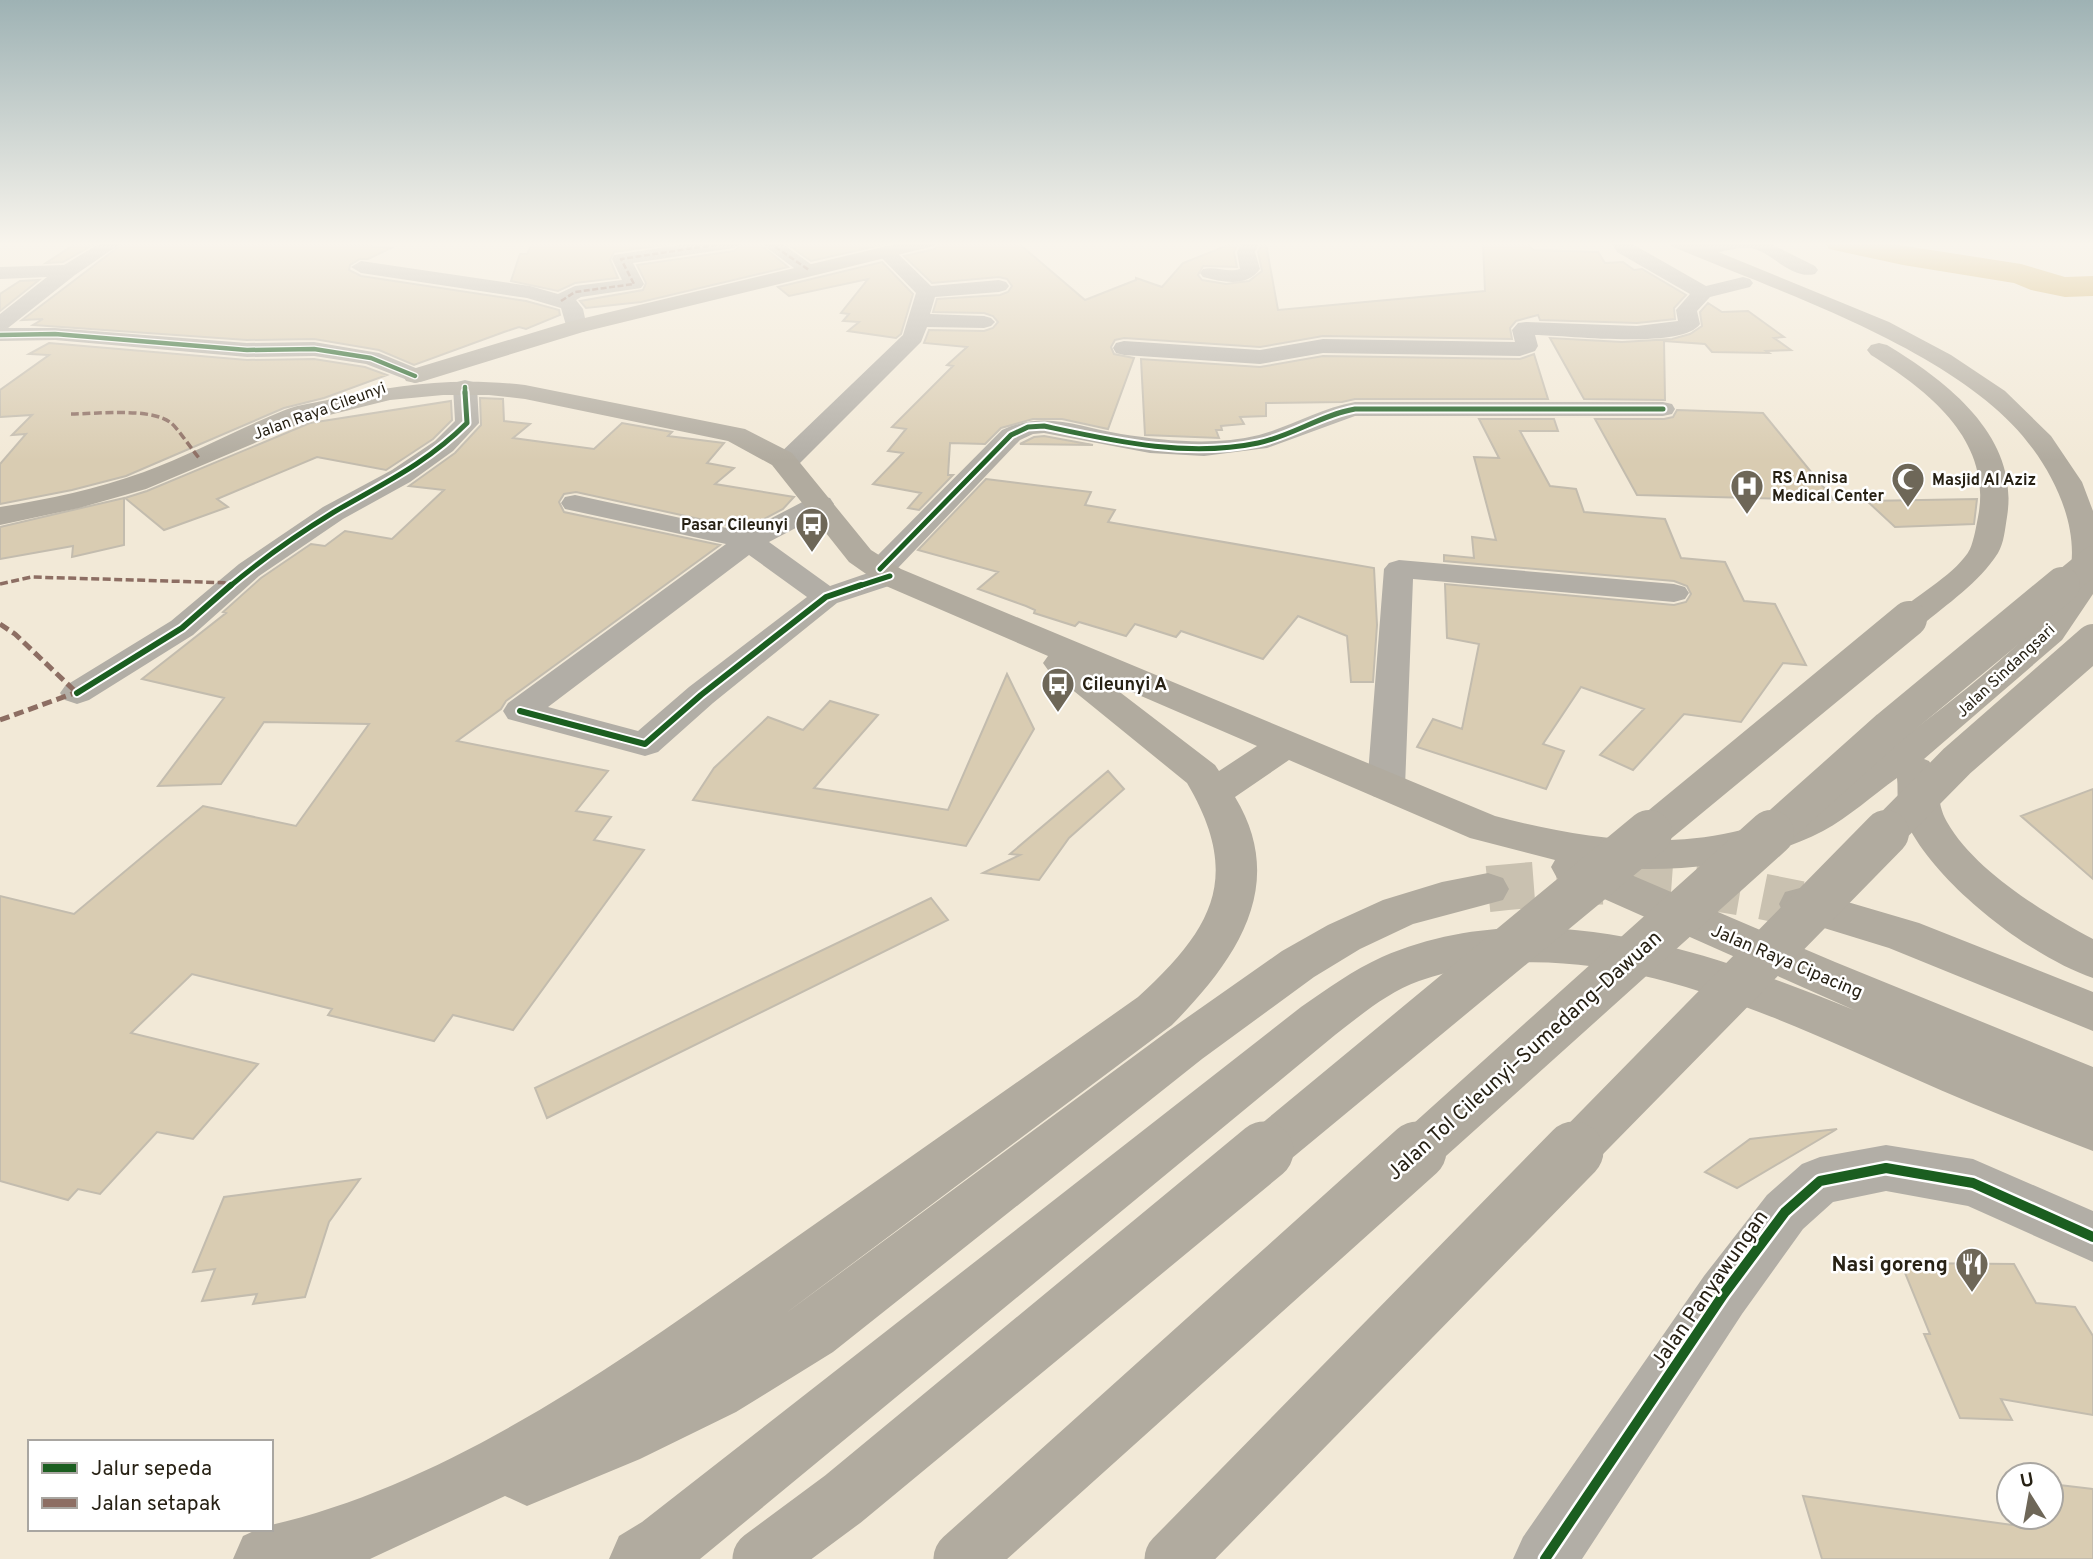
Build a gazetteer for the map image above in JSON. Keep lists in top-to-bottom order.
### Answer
{
  "streets": {
    "highway": [
      "Jalan Raya Cileunyi",
      "Jalan Sindangsari",
      "Jalan Raya Cipacing",
      "Jalan Tol Cileunyi–Sumedang–Dawuan"
    ],
    "street": ["Jalan Panyawungan"]
  },
  "crossings": [
    ["Jalan Sindangsari", "Jalan Raya Cipacing"]
  ],
  "places": {
    "mosque": ["Masjid Al Aziz"],
    "hospital": ["RS Annisa Medical Center"],
    "bus stop": ["Pasar Cileunyi", "Cileunyi A"],
    "restaurant": ["Nasi goreng"]
  },
  "legend": ["Jalur sepeda", "Jalan setapak"],
  "north": "top"
}
